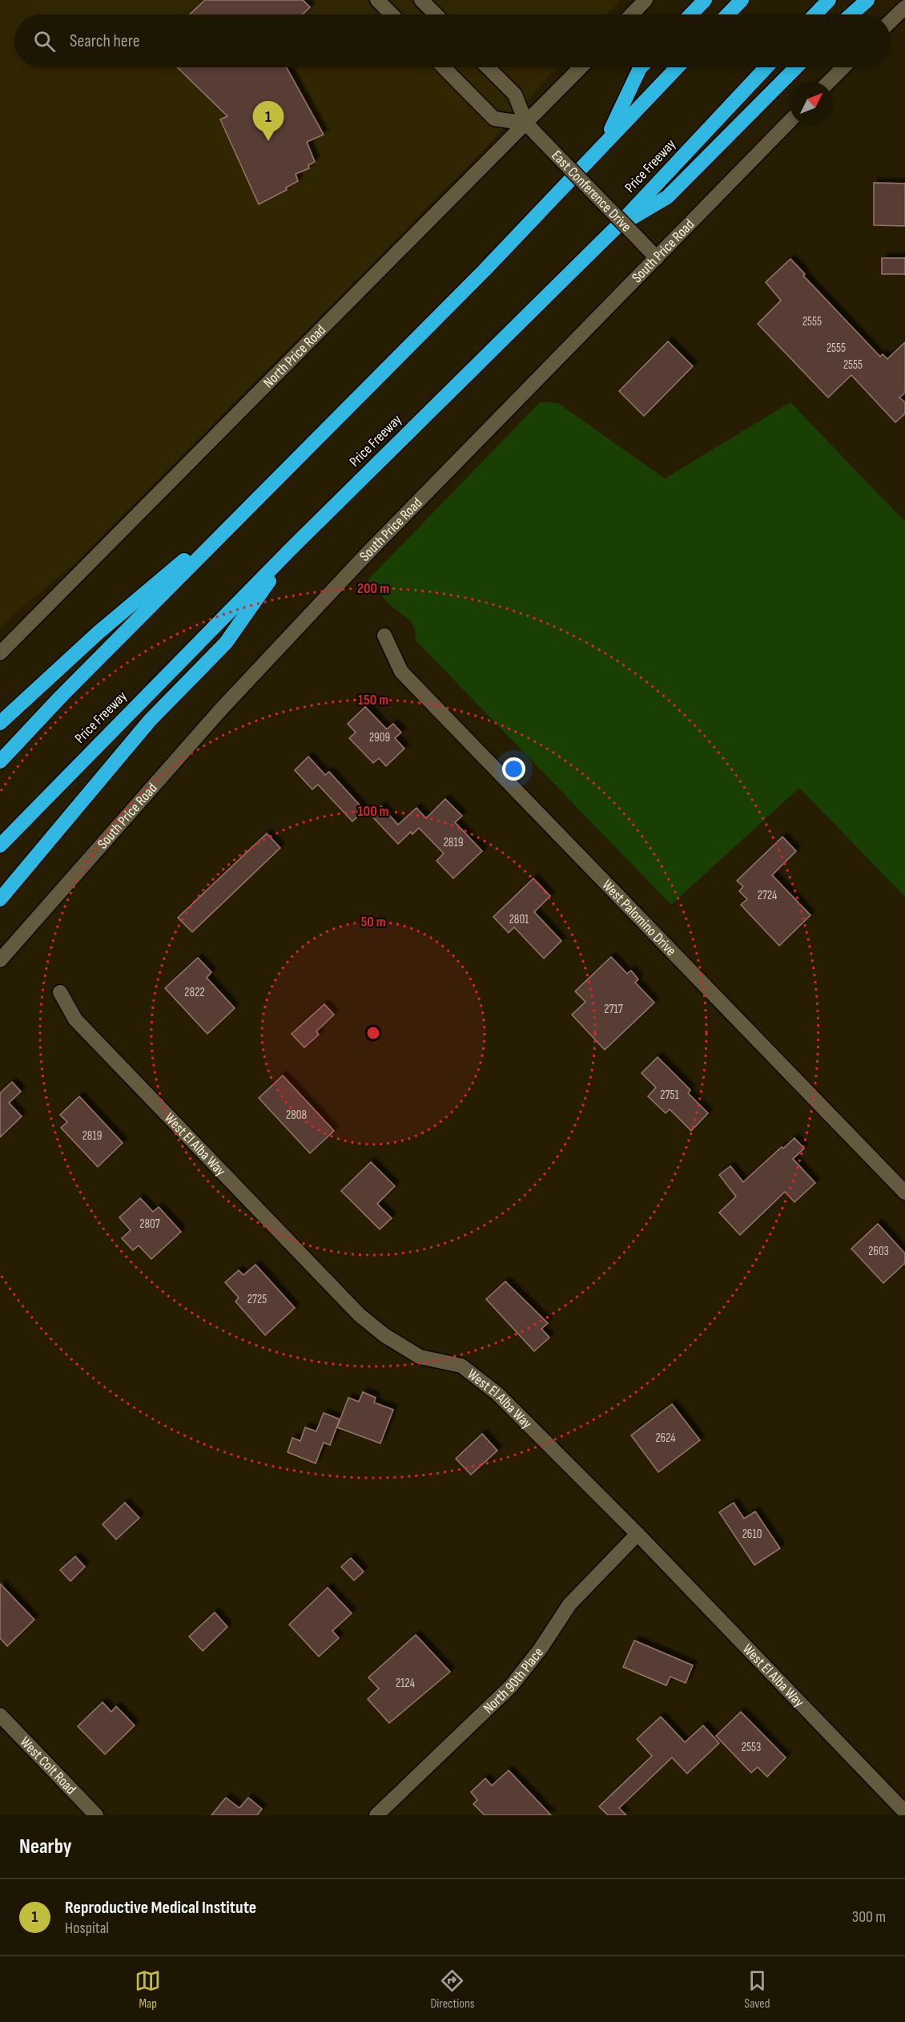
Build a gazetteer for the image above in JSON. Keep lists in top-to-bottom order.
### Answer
{
  "streets": {
    "highway": ["Price Freeway"],
    "street": [
      "East Conference Drive",
      "South Price Road",
      "North Price Road",
      "West Palomino Drive",
      "West El Alba Way",
      "North 90th Place",
      "West Colt Road"
    ]
  },
  "crossings": [
    ["East Conference Drive", "South Price Road"],
    ["East Conference Drive", "North Price Road"],
    ["West El Alba Way", "North 90th Place"]
  ],
  "house_numbers": [
    "2555",
    "2555",
    "2555",
    "2909",
    "2819",
    "2724",
    "2801",
    "2822",
    "2717",
    "2751",
    "2808",
    "2819",
    "2807",
    "2603",
    "2725",
    "2624",
    "2610",
    "2124",
    "2553"
  ],
  "north": "top right",
  "page": {
    "search": "Search here",
    "pins": "1",
    "heading": "Nearby",
    "list": [
      {
        "mark": "1",
        "name": "Reproductive Medical Institute",
        "note": "Hospital",
        "value": "300 m"
      }
    ],
    "nav": ["Map", "Directions", "Saved"]
  },
  "rings": [
    "200 m",
    "150 m",
    "100 m",
    "50 m"
  ]
}
